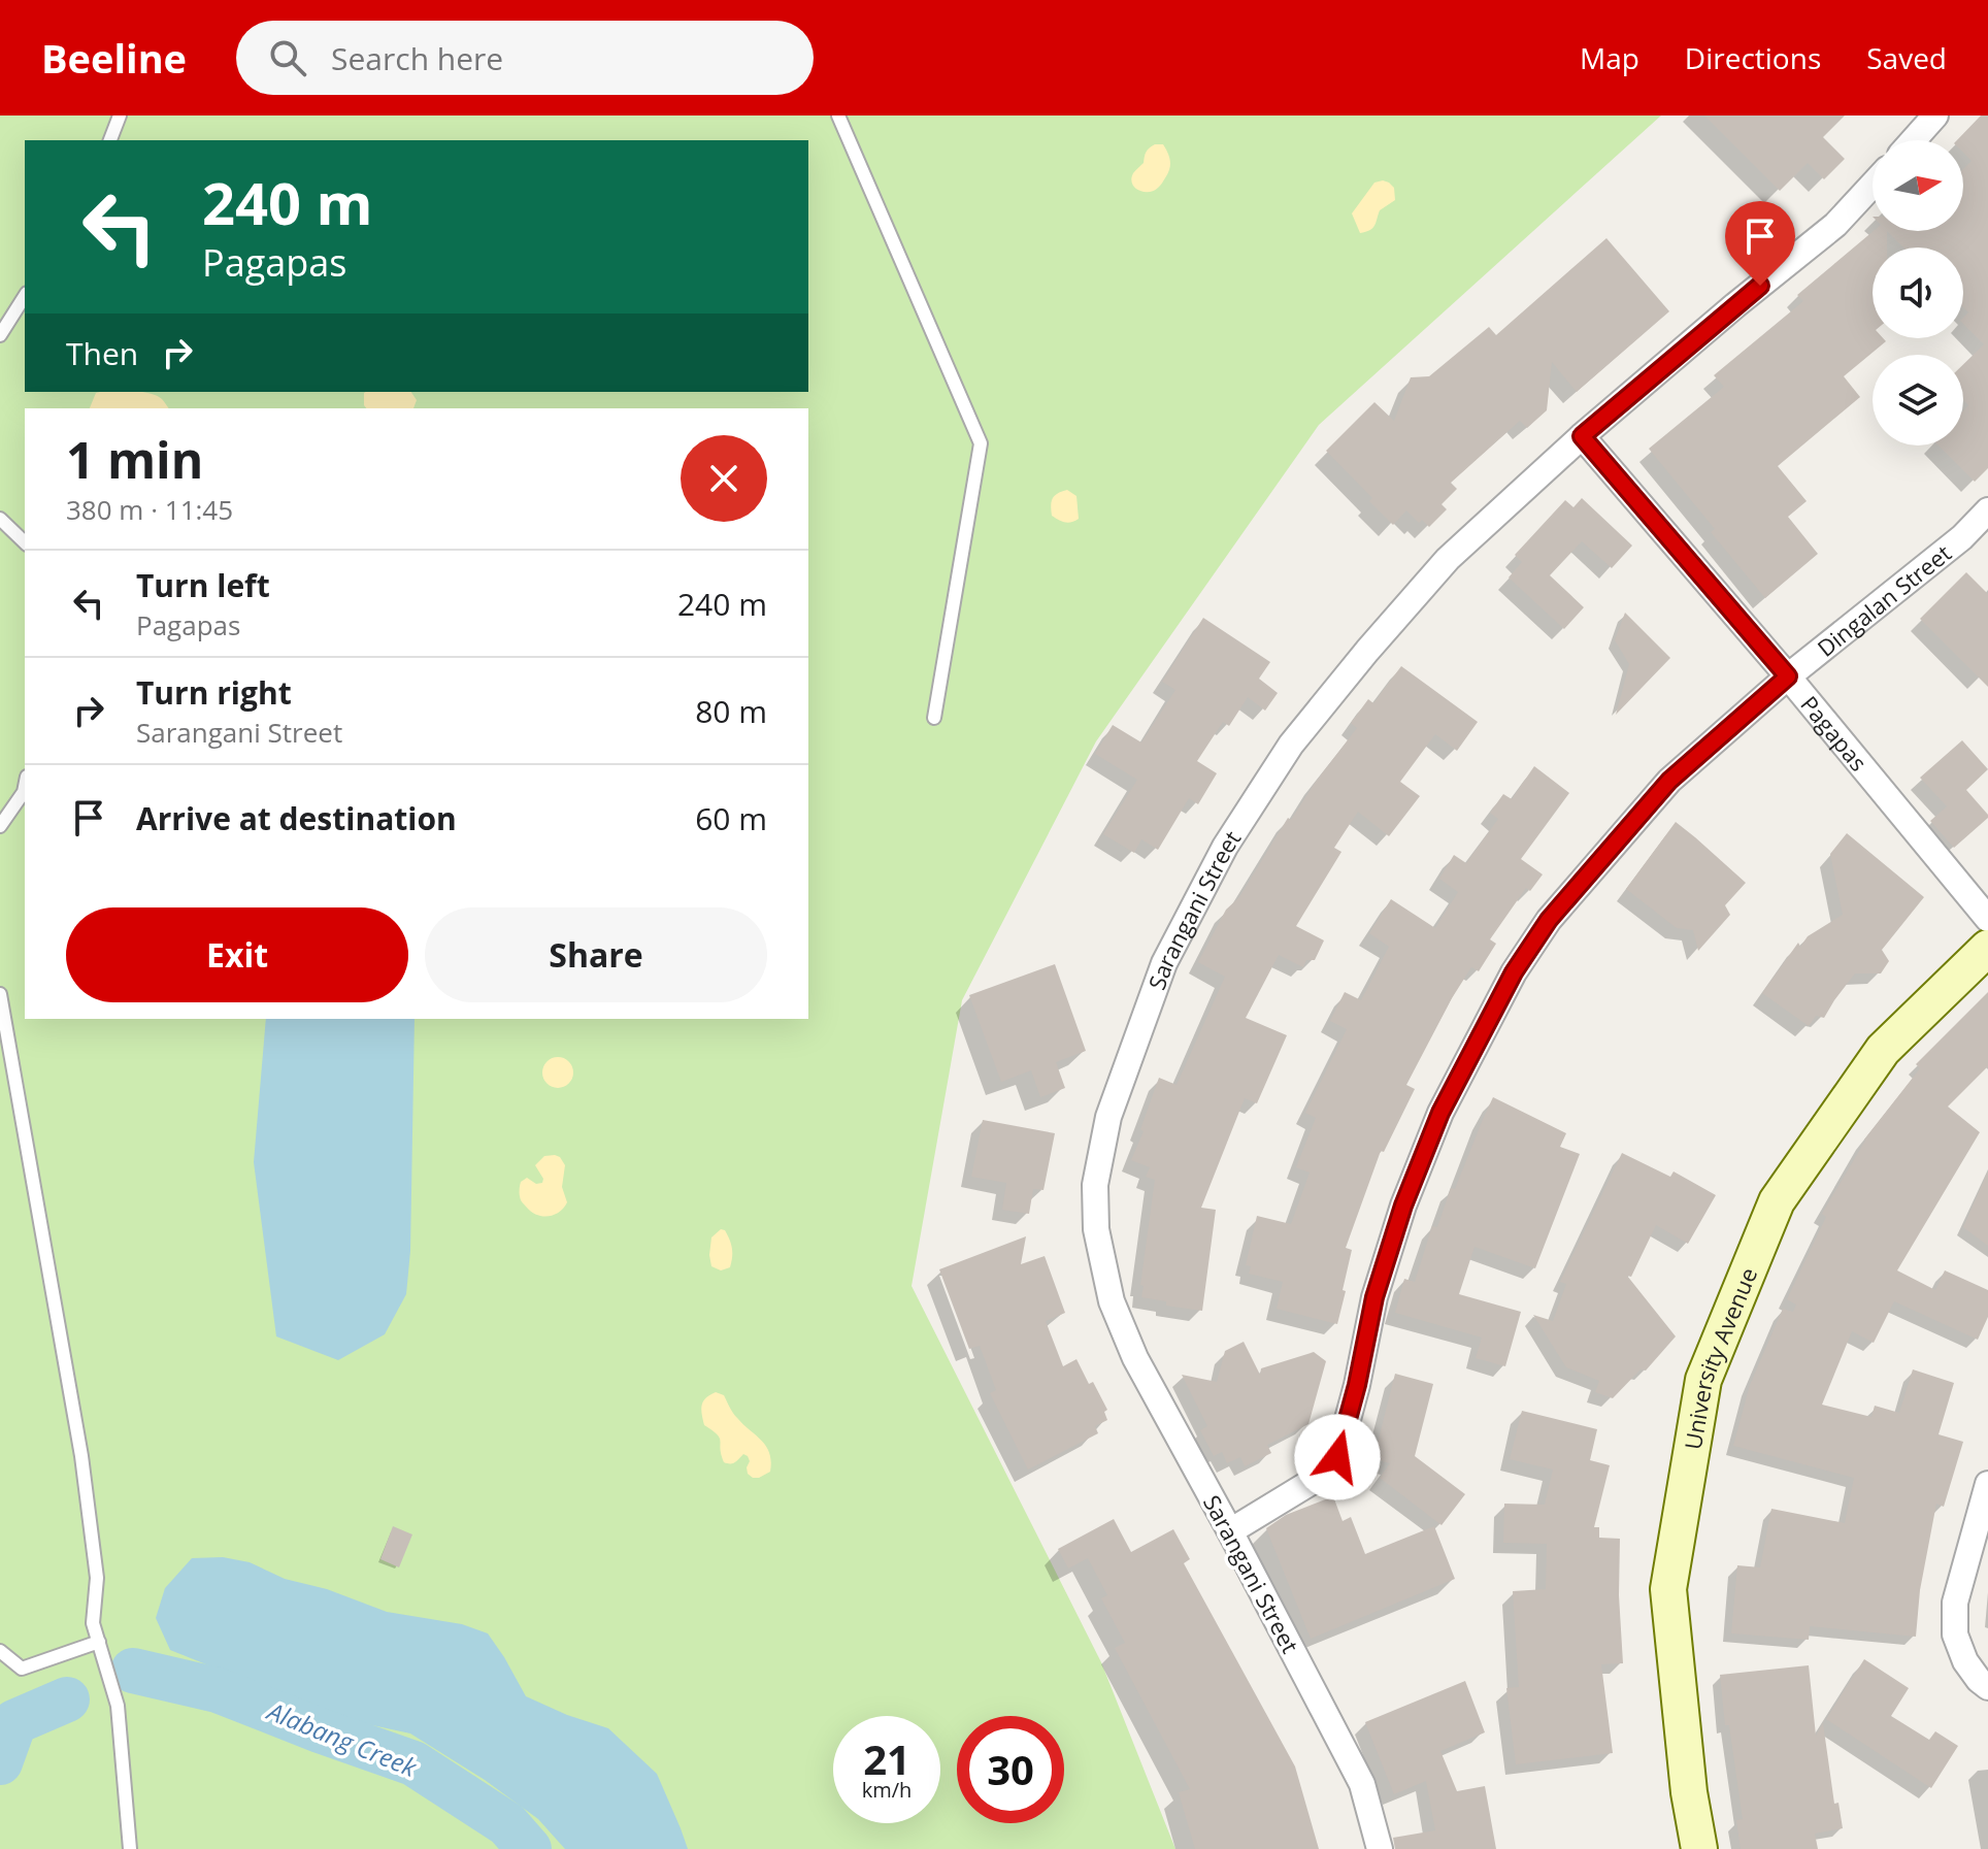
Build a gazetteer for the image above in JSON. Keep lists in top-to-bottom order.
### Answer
{
  "streets": {
    "street": [
      "Dingalan Street",
      "Pagapas",
      "Sarangani Street",
      "University Avenue"
    ]
  },
  "crossings": [
    ["Dingalan Street", "Pagapas"],
    ["Dingalan Street", "Sarangani Street"],
    ["Pagapas", "Sarangani Street"]
  ],
  "water": ["Alabang Creek"],
  "north": "right",
  "page": {
    "header": "Beeline",
    "search": "Search here",
    "nav": ["Map", "Directions", "Saved"],
    "turn": ["240 m", "Pagapas"],
    "then": "Then",
    "heading": ["1 min", "380 m · 11:45"],
    "list": [
      {
        "name": "Turn left",
        "note": "Pagapas",
        "value": "240 m"
      },
      {
        "name": "Turn right",
        "note": "Sarangani Street",
        "value": "80 m"
      },
      {
        "name": "Arrive at destination",
        "value": "60 m"
      }
    ],
    "buttons": ["Exit", "Share"],
    "speed": "21 km/h",
    "limit": "30"
  }
}
